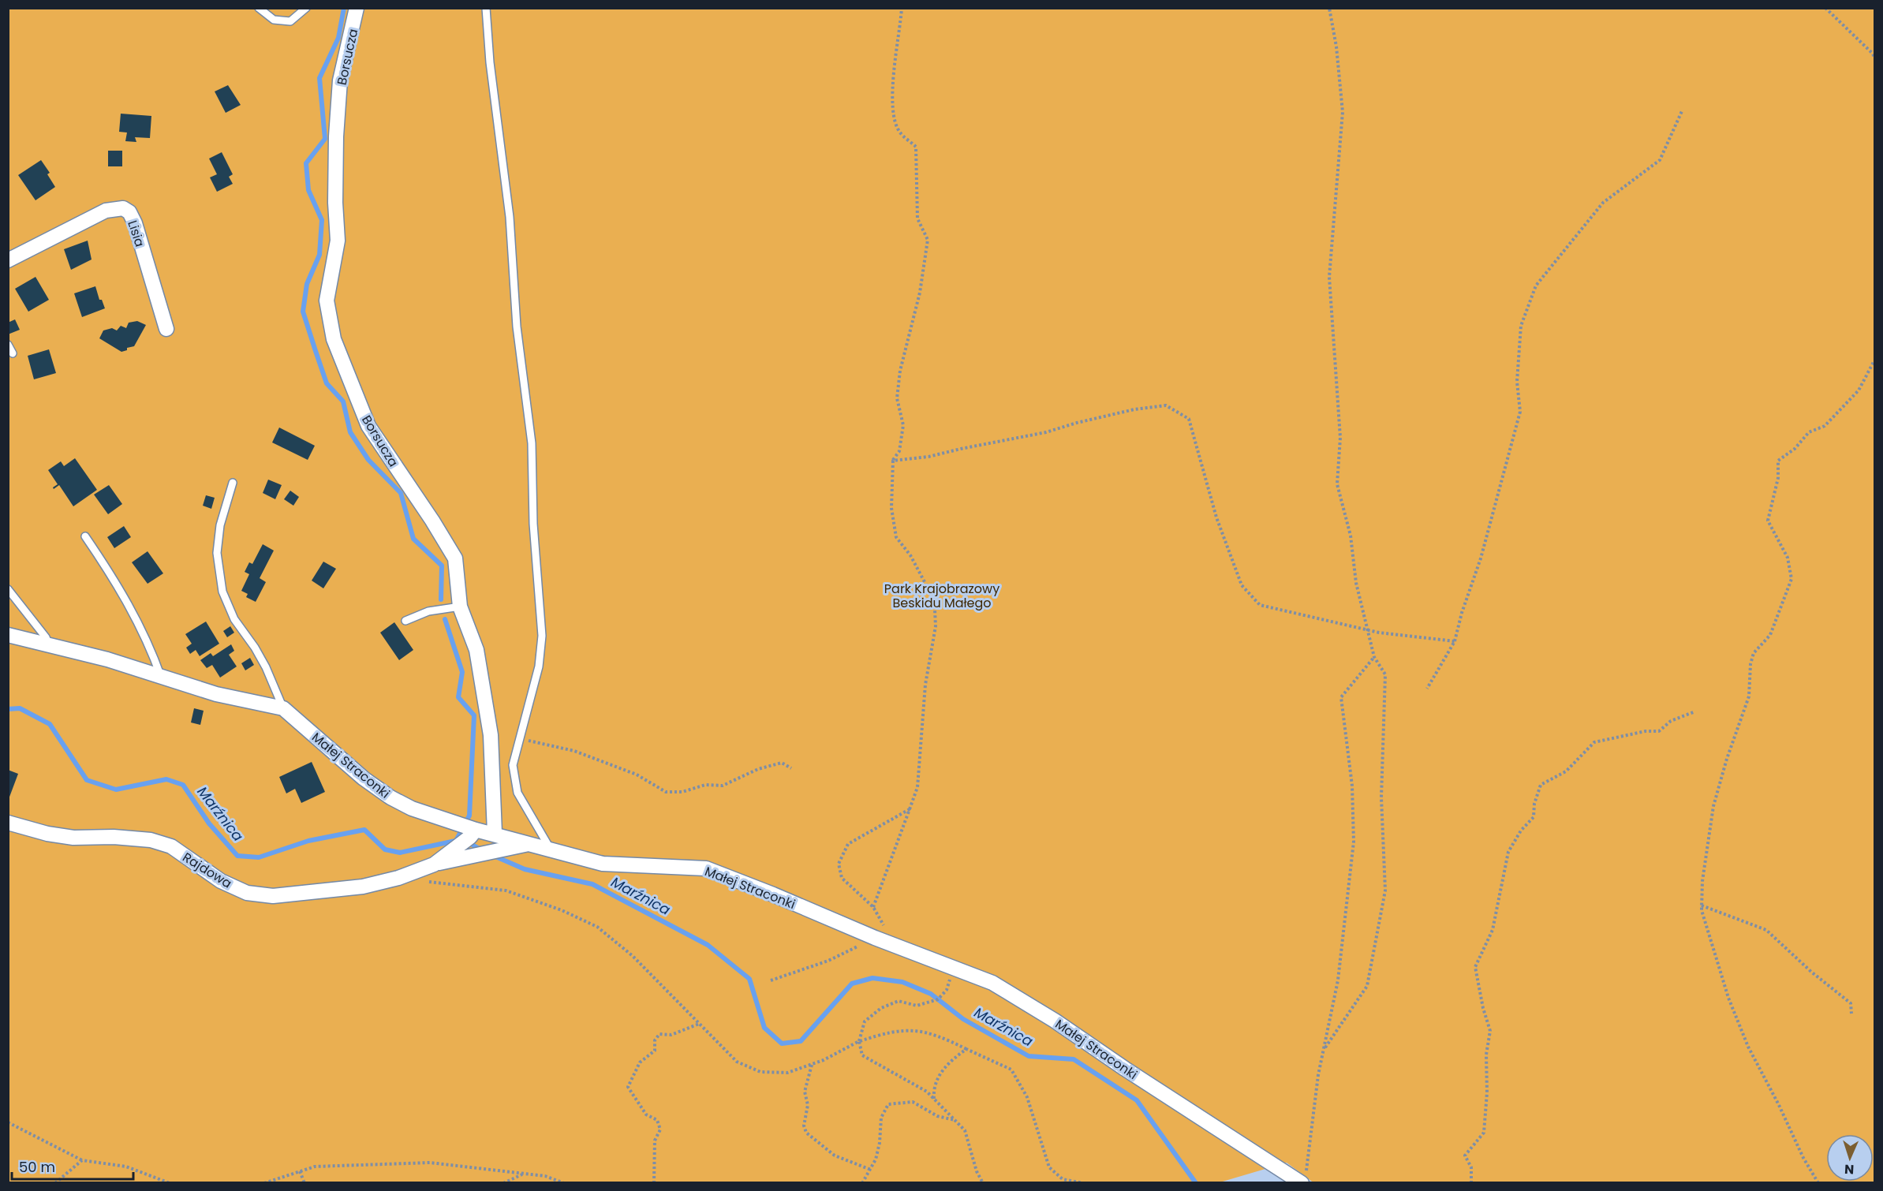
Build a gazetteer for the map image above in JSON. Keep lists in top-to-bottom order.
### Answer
{
  "streets": {
    "street": [
      "Borsucza",
      "Lisia",
      "Małej Straconki",
      "Rajdowa"
    ]
  },
  "crossings": [
    ["Borsucza", "Małej Straconki"],
    ["Małej Straconki", "Rajdowa"]
  ],
  "water": ["Marźnica"],
  "parks": ["Park Krajobrazowy Beskidu Małego"],
  "scale_bar": "50 m",
  "north": "bottom"
}
